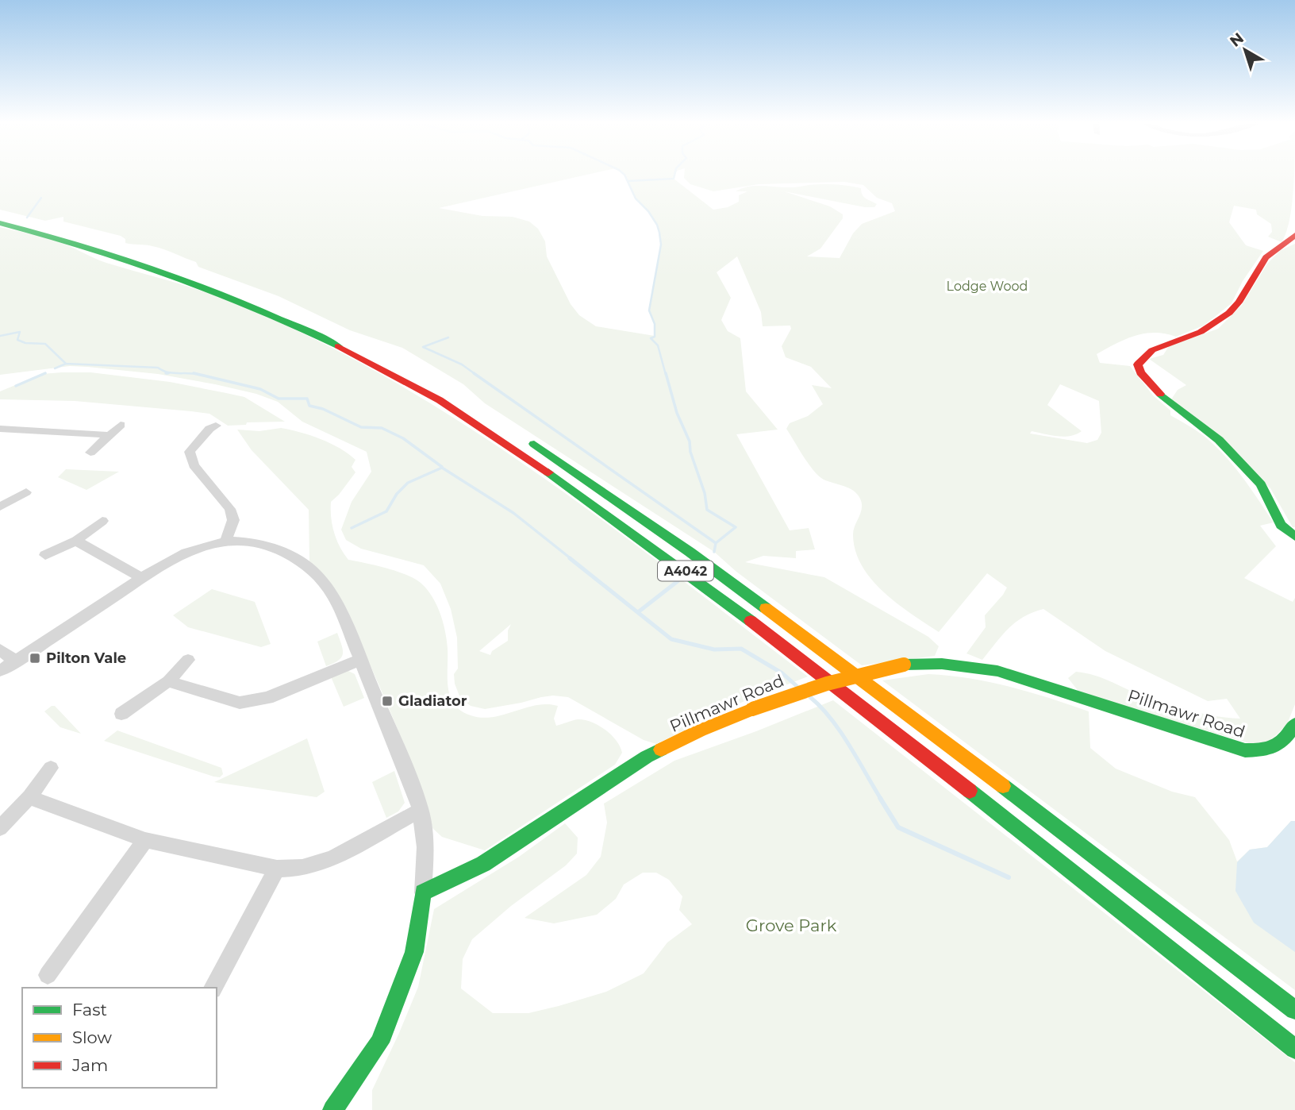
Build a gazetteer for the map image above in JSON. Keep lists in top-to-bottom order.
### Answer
{
  "streets": {
    "main road": ["A4042", "Pillmawr Road"]
  },
  "parks": ["Lodge Wood", "Grove Park"],
  "places": {
    "transit": ["Pilton Vale", "Gladiator"]
  },
  "legend": ["Fast", "Slow", "Jam"],
  "north": "top left"
}
